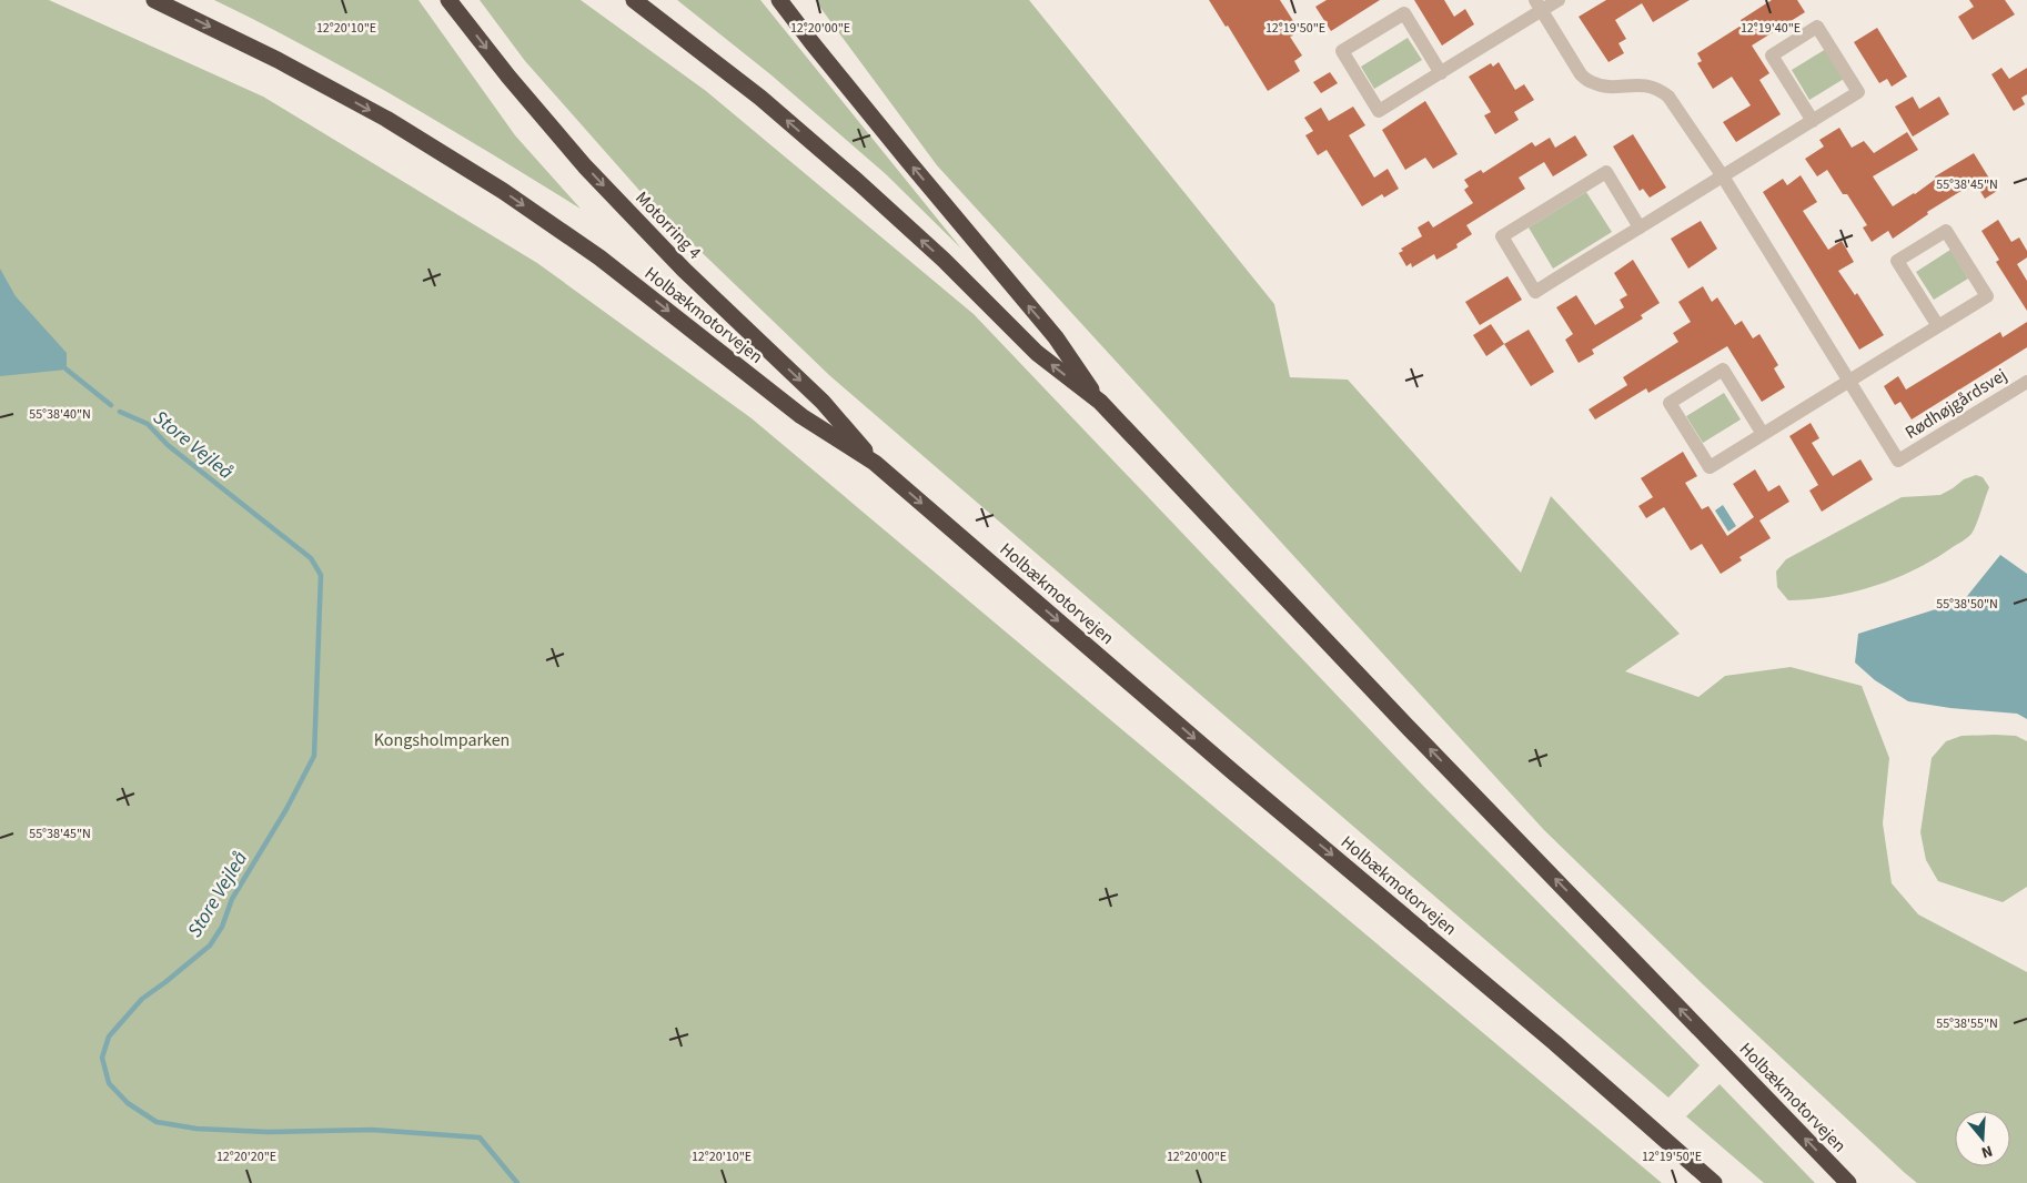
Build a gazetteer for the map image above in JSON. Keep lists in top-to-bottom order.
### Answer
{
  "streets": {
    "highway": ["Motorring 4", "Holbækmotorvejen"],
    "street": ["Rødhøjgårdsvej"]
  },
  "crossings": [
    ["Motorring 4", "Holbækmotorvejen"]
  ],
  "one_way": ["Motorring 4"],
  "water": ["Store Vejleå"],
  "parks": ["Kongsholmparken"],
  "north": "bottom",
  "coordinates": [
    "12°20'10\"E",
    "12°20'00\"E",
    "12°19'50\"E",
    "12°19'40\"E",
    "55°38'45\"N",
    "55°38'40\"N",
    "55°38'50\"N",
    "55°38'55\"N",
    "12°20'20\"E"
  ]
}
